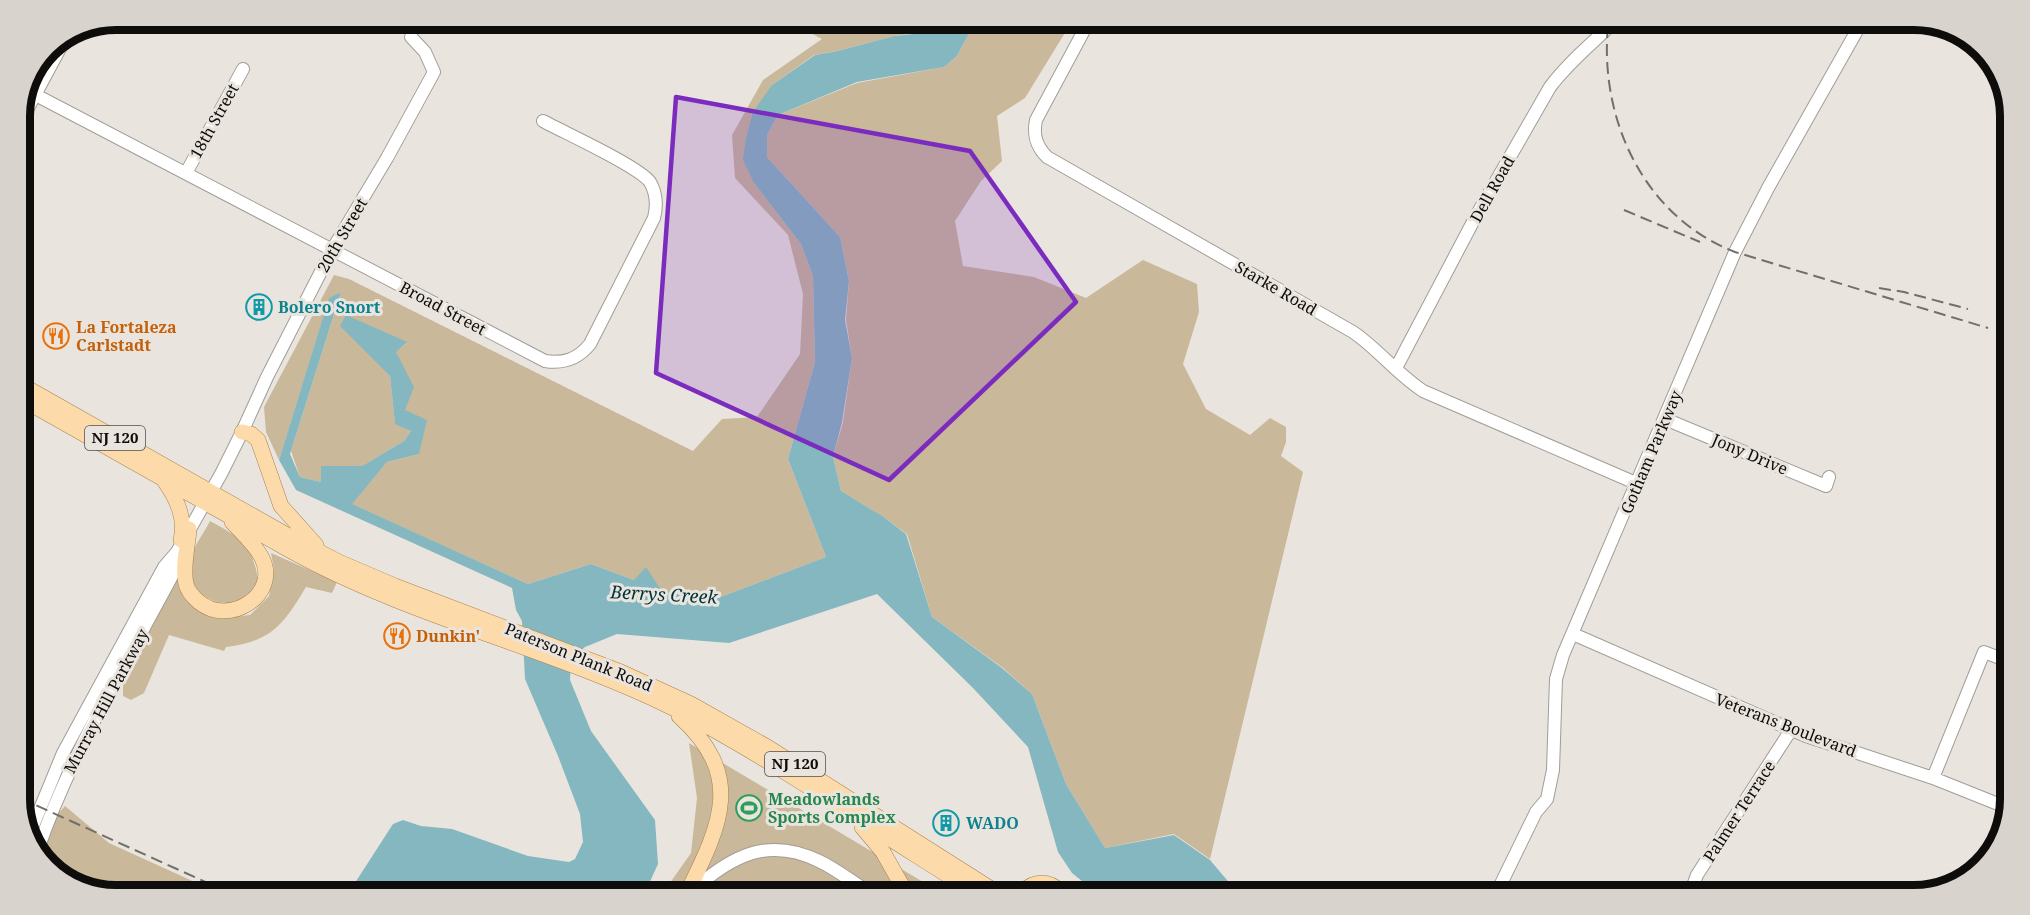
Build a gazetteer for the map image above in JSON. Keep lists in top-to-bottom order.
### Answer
{
  "streets": {
    "main road": ["NJ 120", "Paterson Plank Road"],
    "street": [
      "18th Street",
      "Dell Road",
      "20th Street",
      "Starke Road",
      "Broad Street",
      "Gotham Parkway",
      "Jony Drive",
      "Murray Hill Parkway",
      "Veterans Boulevard",
      "Palmer Terrace"
    ]
  },
  "crossings": [
    ["18th Street", "Broad Street"],
    ["Dell Road", "Starke Road"],
    ["20th Street", "Broad Street"],
    ["20th Street", "Paterson Plank Road"],
    ["20th Street", "Murray Hill Parkway"],
    ["Starke Road", "Gotham Parkway"],
    ["Gotham Parkway", "Jony Drive"],
    ["Gotham Parkway", "Veterans Boulevard"],
    ["Paterson Plank Road", "Murray Hill Parkway"],
    ["Veterans Boulevard", "Palmer Terrace"]
  ],
  "water": ["Berrys Creek"],
  "places": {
    "building": ["Bolero Snort", "WADO"],
    "restaurant": ["La Fortaleza Carlstadt", "Dunkin'"],
    "sports": ["Meadowlands Sports Complex"]
  }
}
